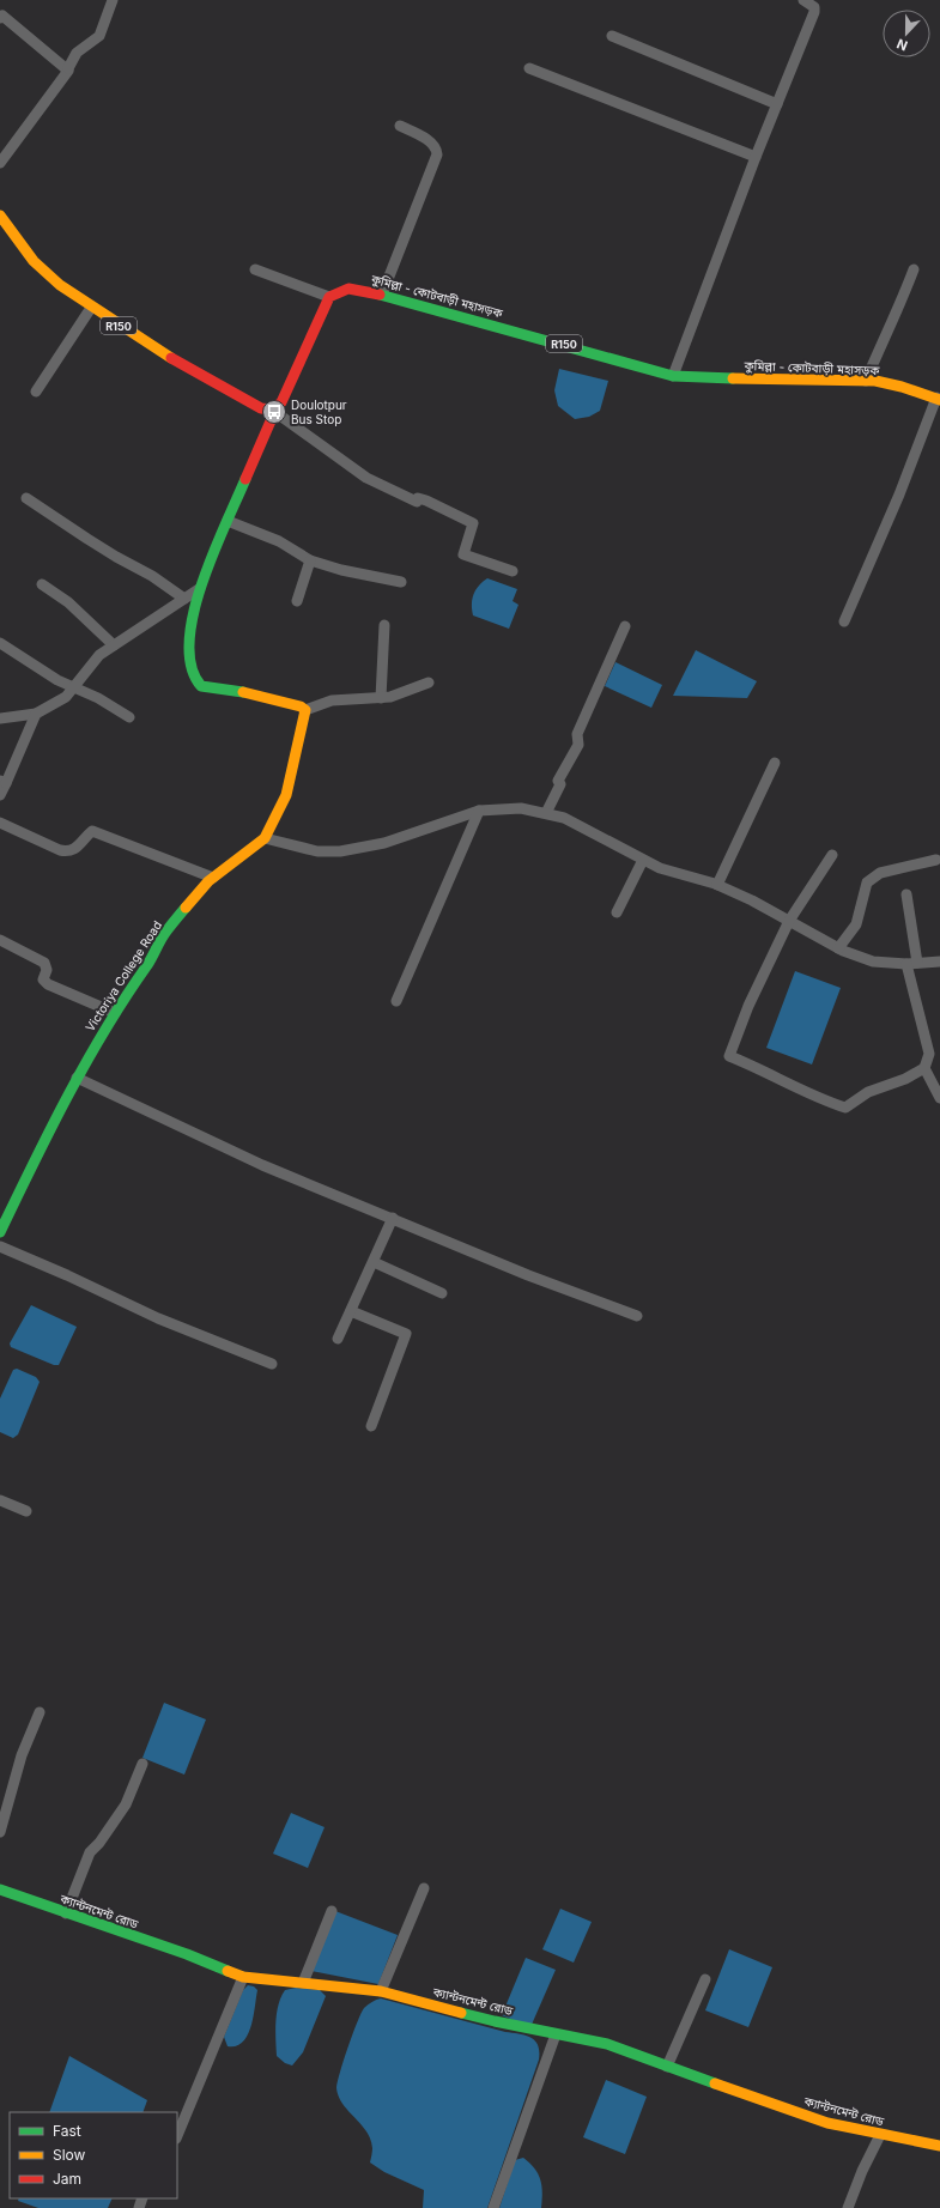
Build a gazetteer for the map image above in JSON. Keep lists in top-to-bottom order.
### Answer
{
  "streets": {
    "main road": [
      "কুমিল্লা - কোটবাড়ী মহাসড়ক",
      "R150",
      "Victoriya College Road",
      "ক্যান্টনমেন্ট রোড"
    ]
  },
  "places": {
    "bus stop": ["Doulotpur Bus Stop"]
  },
  "legend": ["Fast", "Slow", "Jam"],
  "north": "bottom"
}
